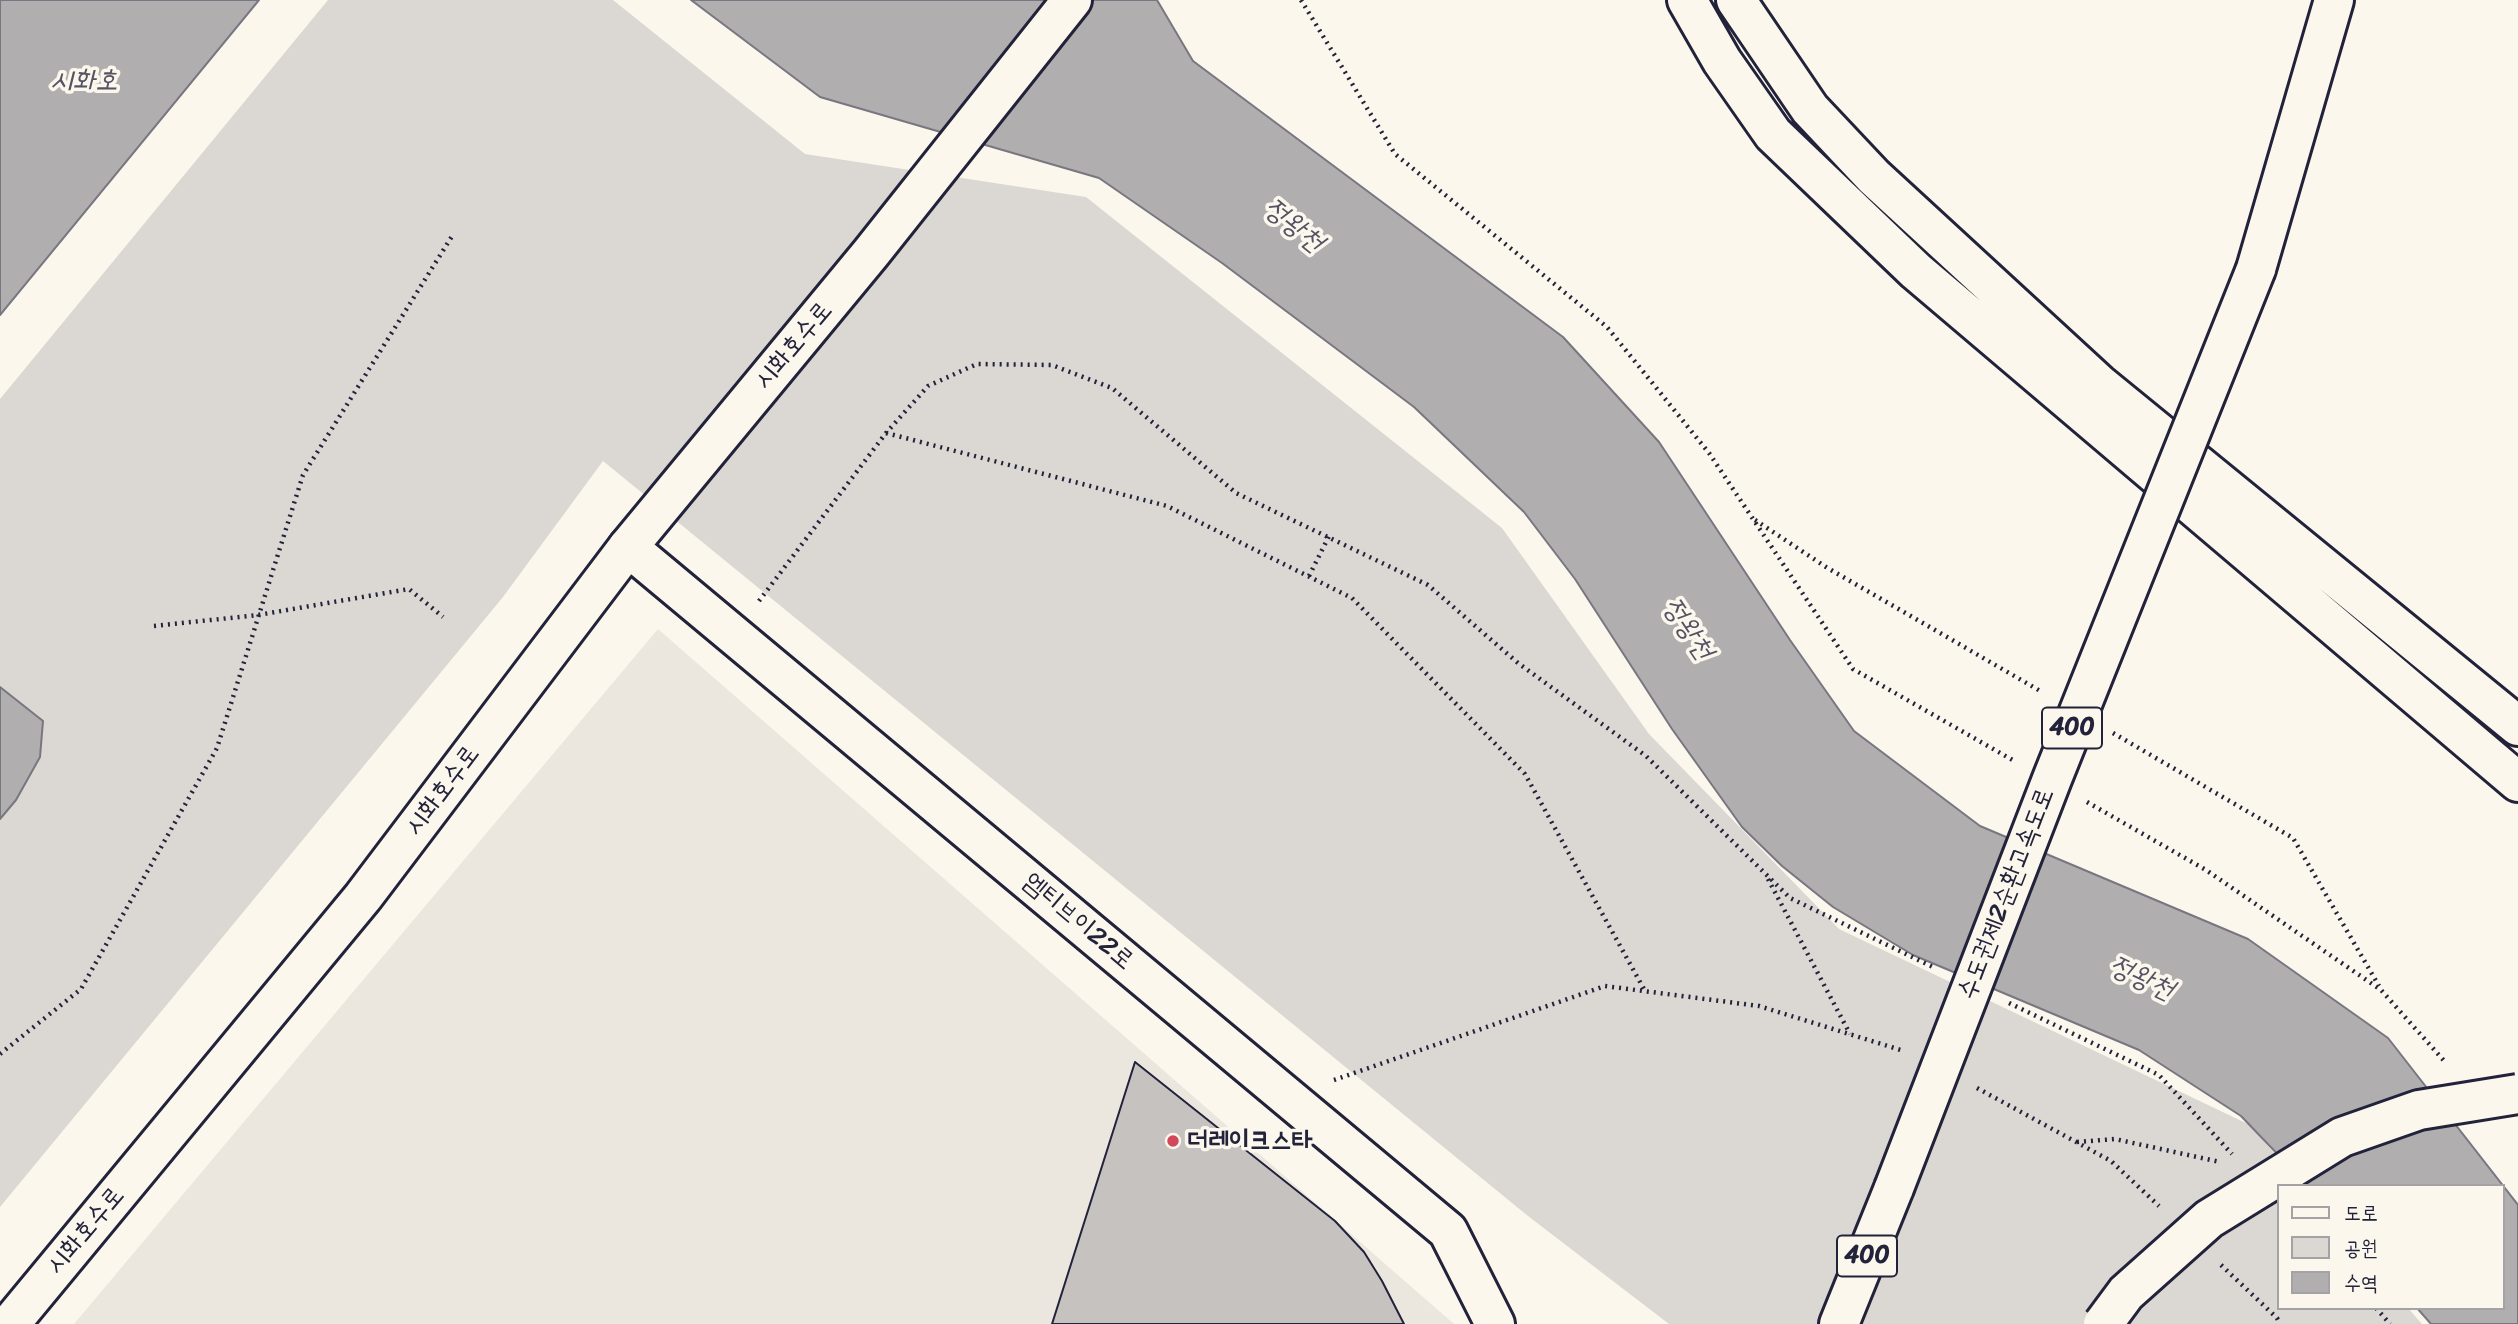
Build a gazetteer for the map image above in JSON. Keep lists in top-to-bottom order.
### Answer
{
  "streets": {
    "main road": [
      "시화호수로",
      "400",
      "수도권제2순환고속도로",
      "엠티브이22로"
    ]
  },
  "crossings": [
    ["시화호수로", "엠티브이22로"]
  ],
  "water": ["시화호", "정왕천"],
  "places": ["더레이크스타"],
  "legend": ["도로", "공원", "수역"]
}
